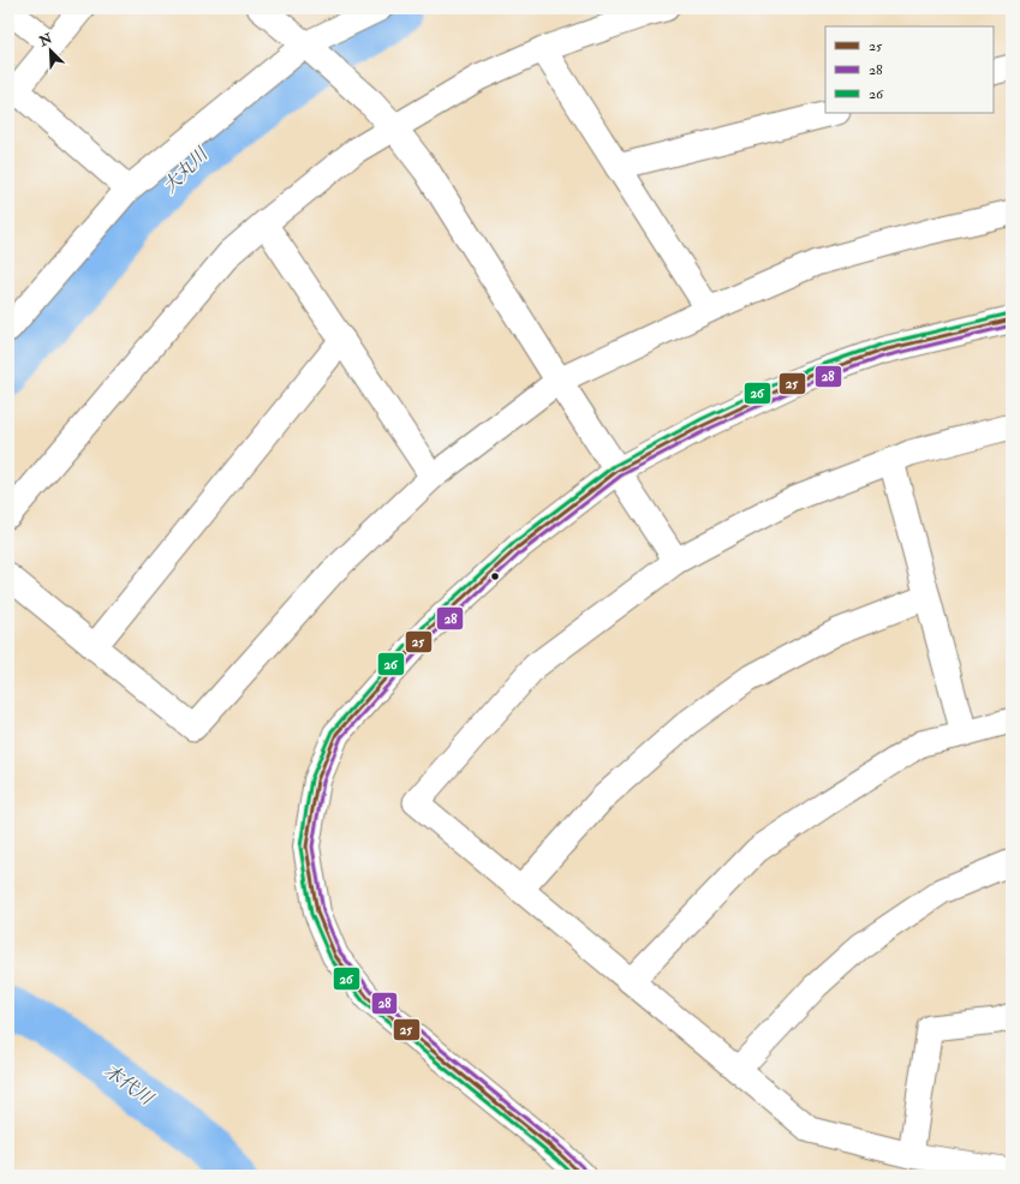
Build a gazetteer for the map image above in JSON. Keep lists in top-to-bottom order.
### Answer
{
  "water": ["大丸川", "木代川"],
  "lines": ["transit line 26", "transit line 25", "transit line 28"],
  "legend": ["25", "28", "26"],
  "north": "top left"
}
